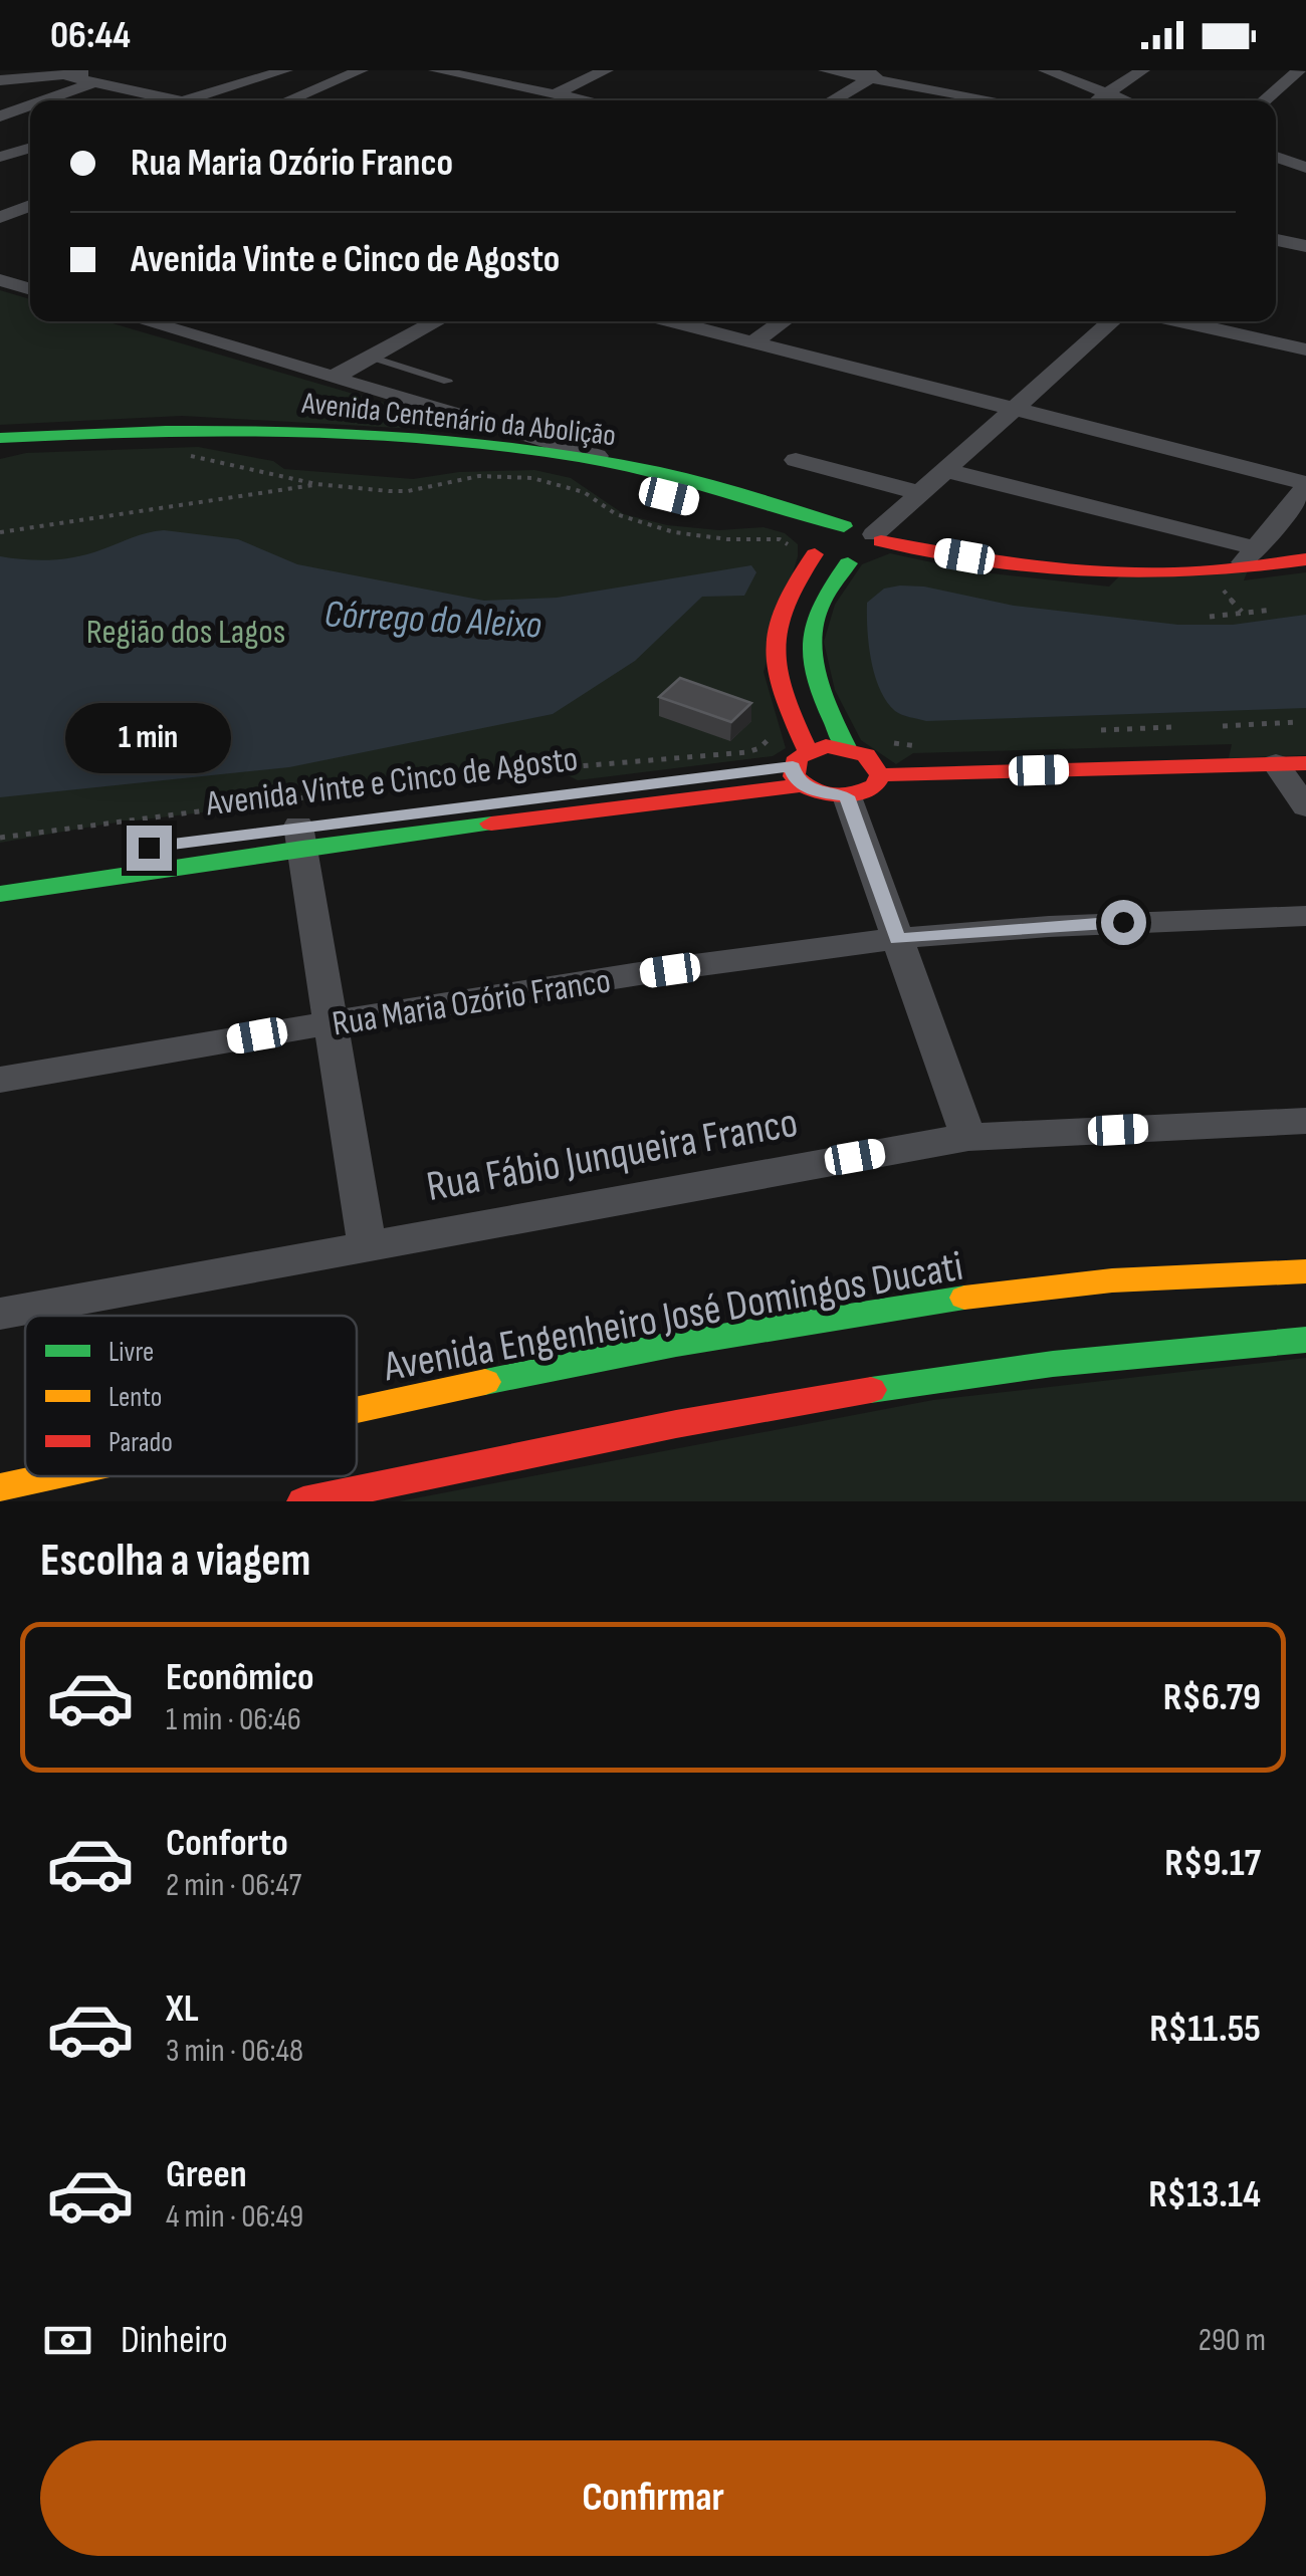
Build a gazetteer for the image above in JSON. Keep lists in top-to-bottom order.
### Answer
{
  "streets": {
    "street": [
      "Avenida Centenário da Abolição",
      "Avenida Vinte e Cinco de Agosto",
      "Rua Maria Ozório Franco",
      "Rua Fábio Junqueira Franco",
      "Avenida Engenheiro José Domingos Ducati"
    ]
  },
  "water": ["Córrego do Aleixo"],
  "parks": ["Região dos Lagos"],
  "legend": ["Livre", "Lento", "Parado"],
  "page": {
    "status": "06:44",
    "banner": ["Rua Maria Ozório Franco", "Avenida Vinte e Cinco de Agosto"],
    "bubble": "1 min",
    "heading": "Escolha a viagem",
    "list": [
      {
        "name": "Econômico",
        "note": "1 min · 06:46",
        "value": "R$6.79"
      },
      {
        "name": "Conforto",
        "note": "2 min · 06:47",
        "value": "R$9.17"
      },
      {
        "name": "XL",
        "note": "3 min · 06:48",
        "value": "R$11.55"
      },
      {
        "name": "Green",
        "note": "4 min · 06:49",
        "value": "R$13.14"
      }
    ],
    "pay": ["Dinheiro", "290 m"],
    "buttons": "Confirmar"
  }
}
